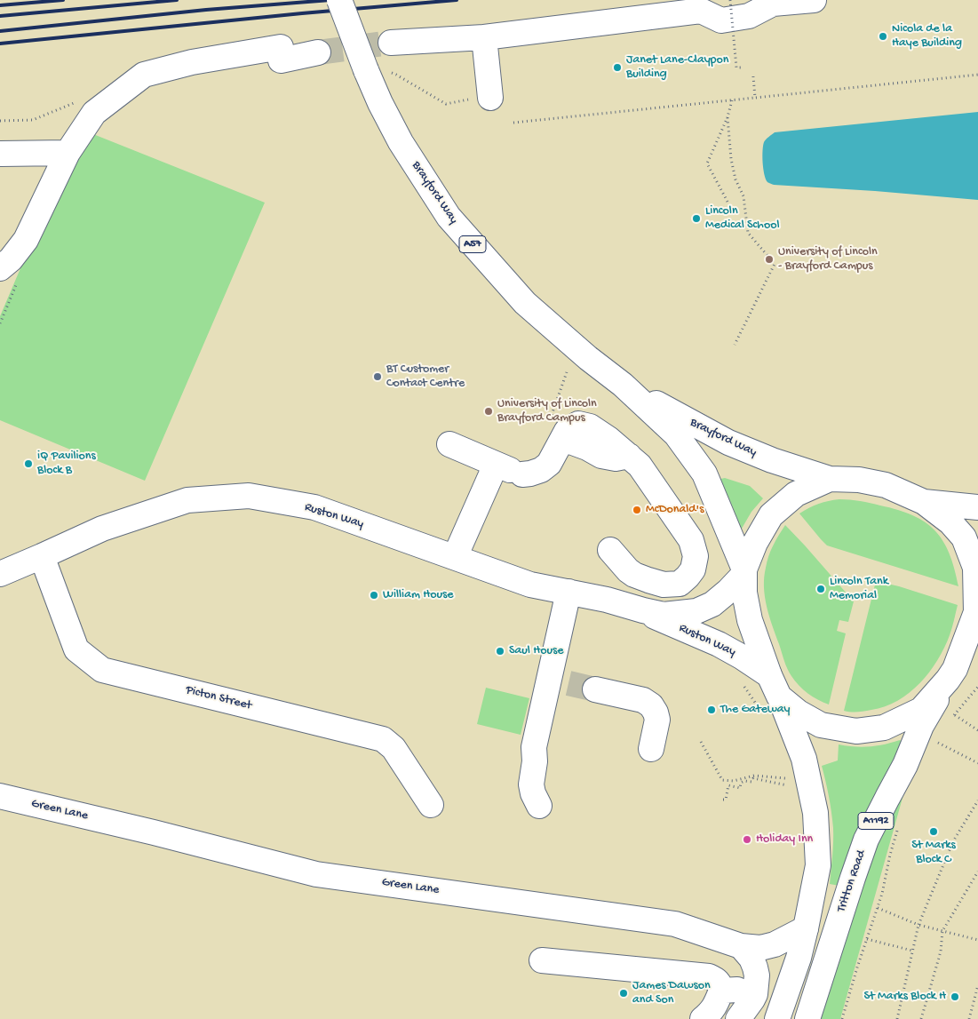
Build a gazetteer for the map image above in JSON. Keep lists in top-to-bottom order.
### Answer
{
  "streets": {
    "main road": [
      "Brayford Way",
      "A57",
      "Ruston Way",
      "Picton Street",
      "Green Lane",
      "A1192",
      "Tritton Road"
    ]
  },
  "crossings": [
    ["Brayford Way", "Ruston Way"],
    ["Ruston Way", "Picton Street"],
    ["Ruston Way", "Tritton Road"]
  ],
  "places": [
    "Nicola de la Haye Building",
    "Janet Lane-Claypon Building",
    "Lincoln Medical School",
    "University of Lincoln - Brayford Campus",
    "BT Customer Contact Centre",
    "University of Lincoln Brayford Campus",
    "iQ Pavilions Block B",
    "McDonald's",
    "Lincoln Tank Memorial",
    "William House",
    "Saul House",
    "The Gateway",
    "St Marks Block C",
    "Holiday Inn",
    "James Dawson and Son",
    "St Marks Block H"
  ]
}
